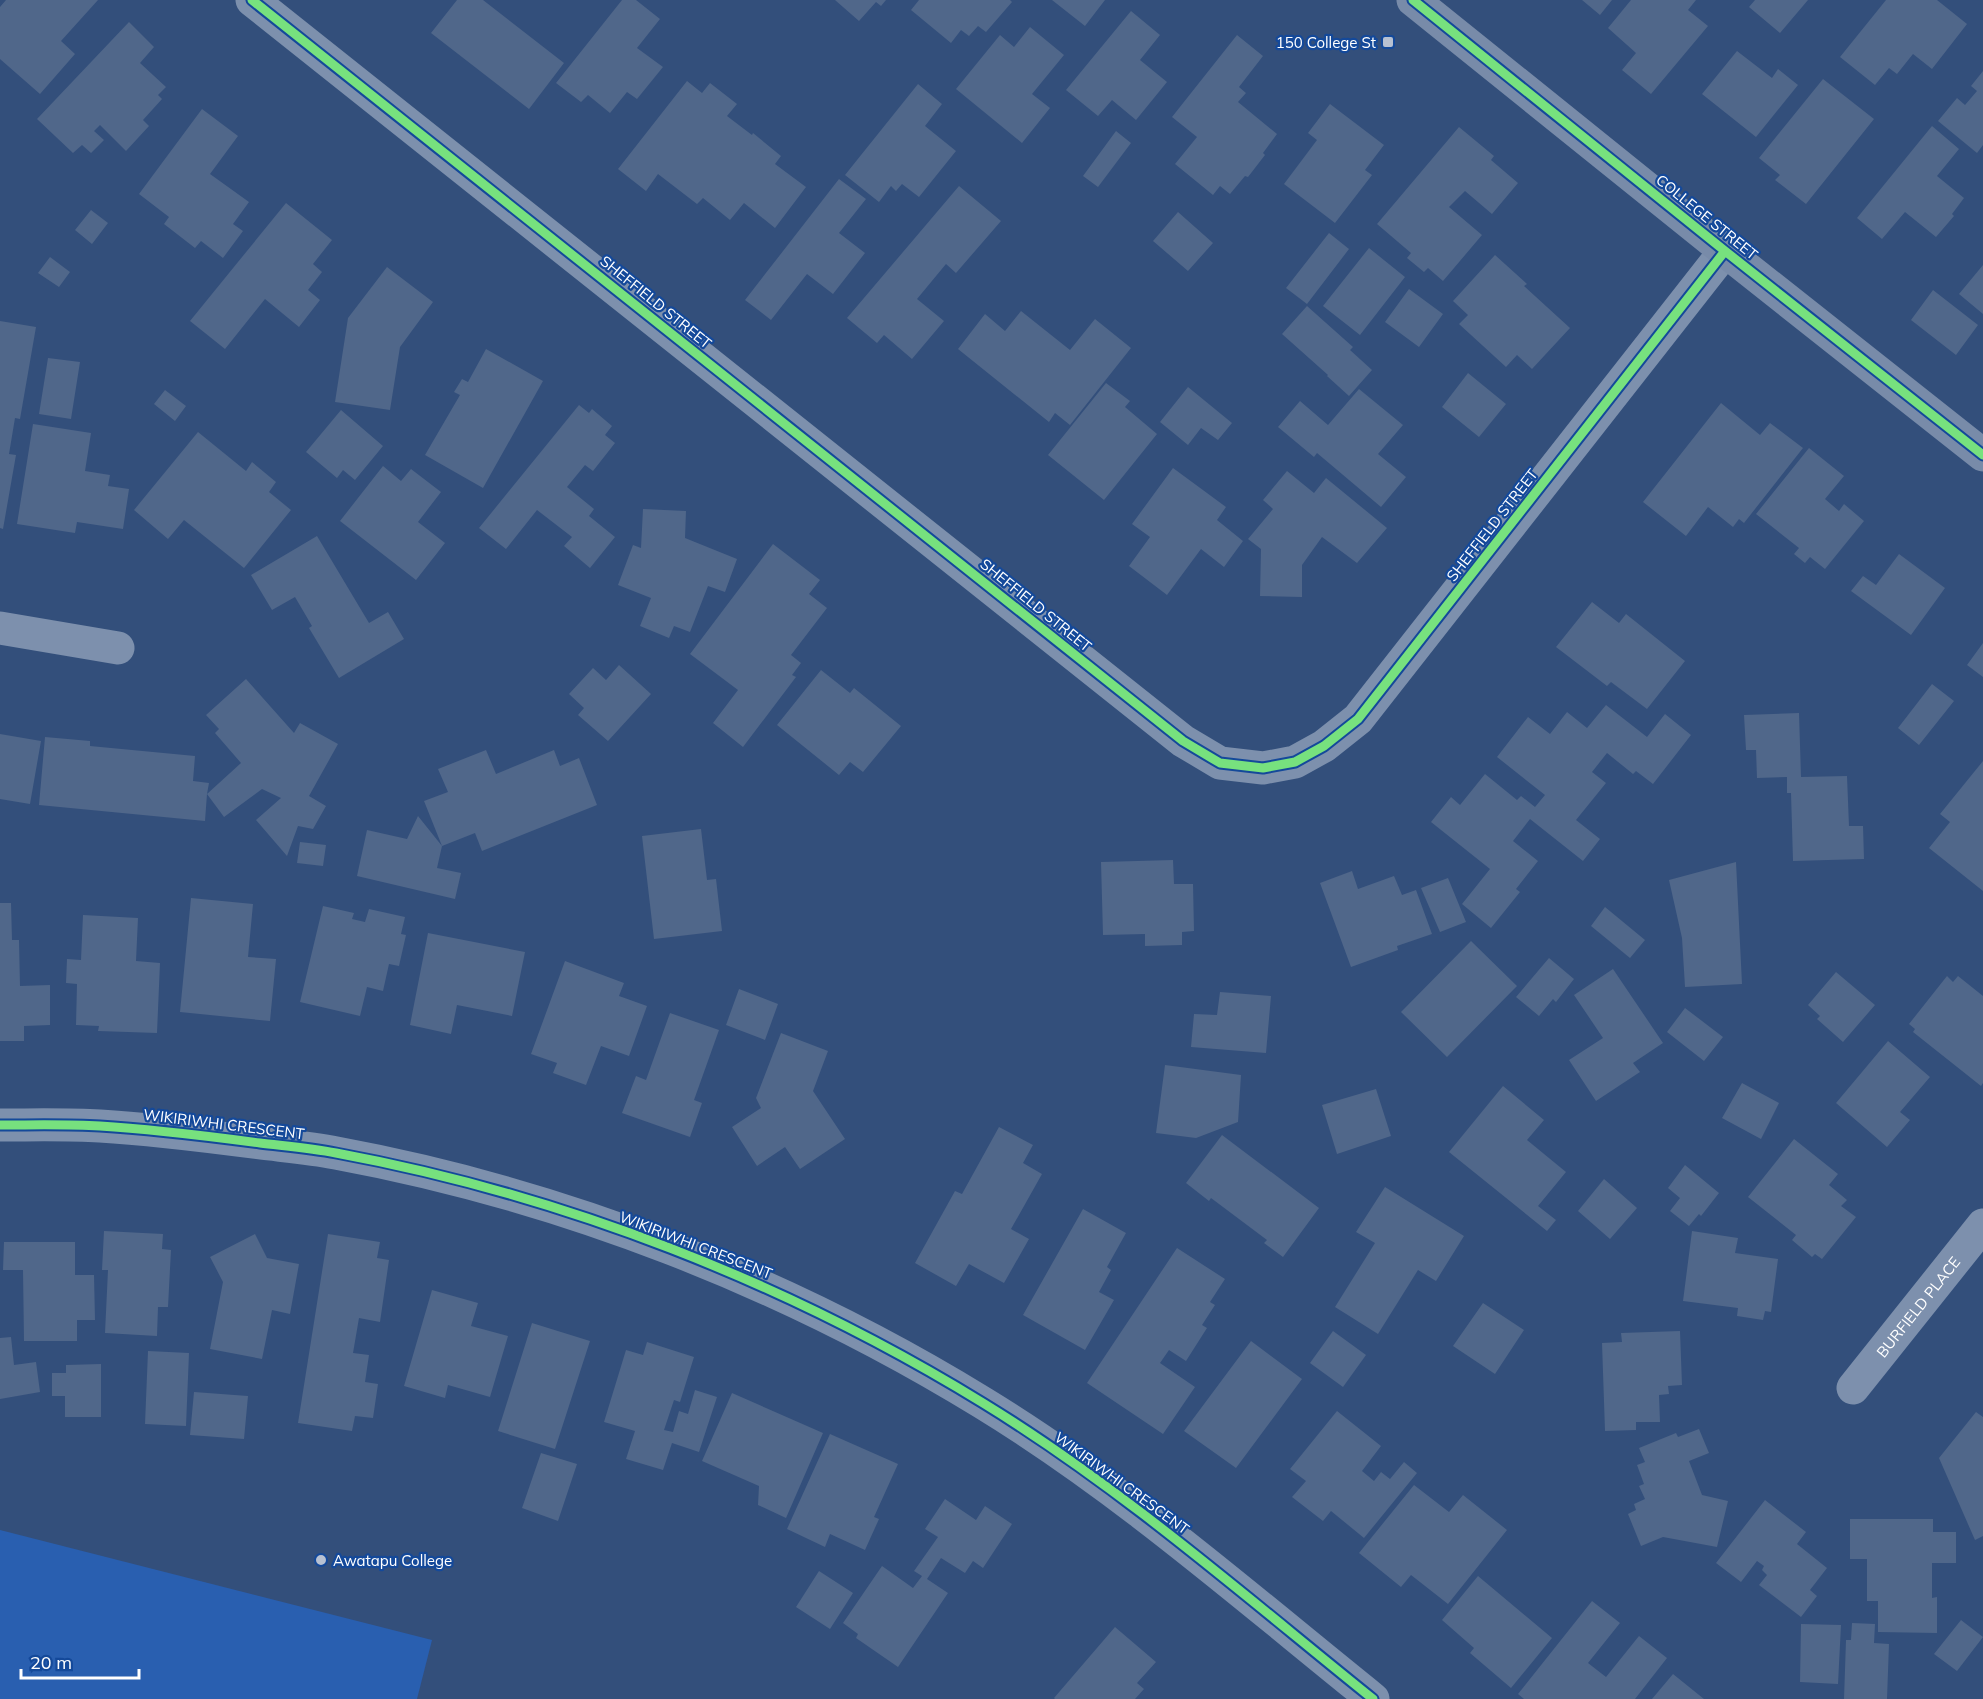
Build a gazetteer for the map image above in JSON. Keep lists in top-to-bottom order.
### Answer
{
  "streets": {
    "main road": ["COLLEGE STREET"],
    "street": ["SHEFFIELD STREET", "WIKIRIWHI CRESCENT", "BURFIELD PLACE"]
  },
  "crossings": [
    ["COLLEGE STREET", "SHEFFIELD STREET"]
  ],
  "places": {
    "transit": ["150 College St"],
    "other": ["Awatapu College"]
  },
  "scale_bar": "20 m"
}
